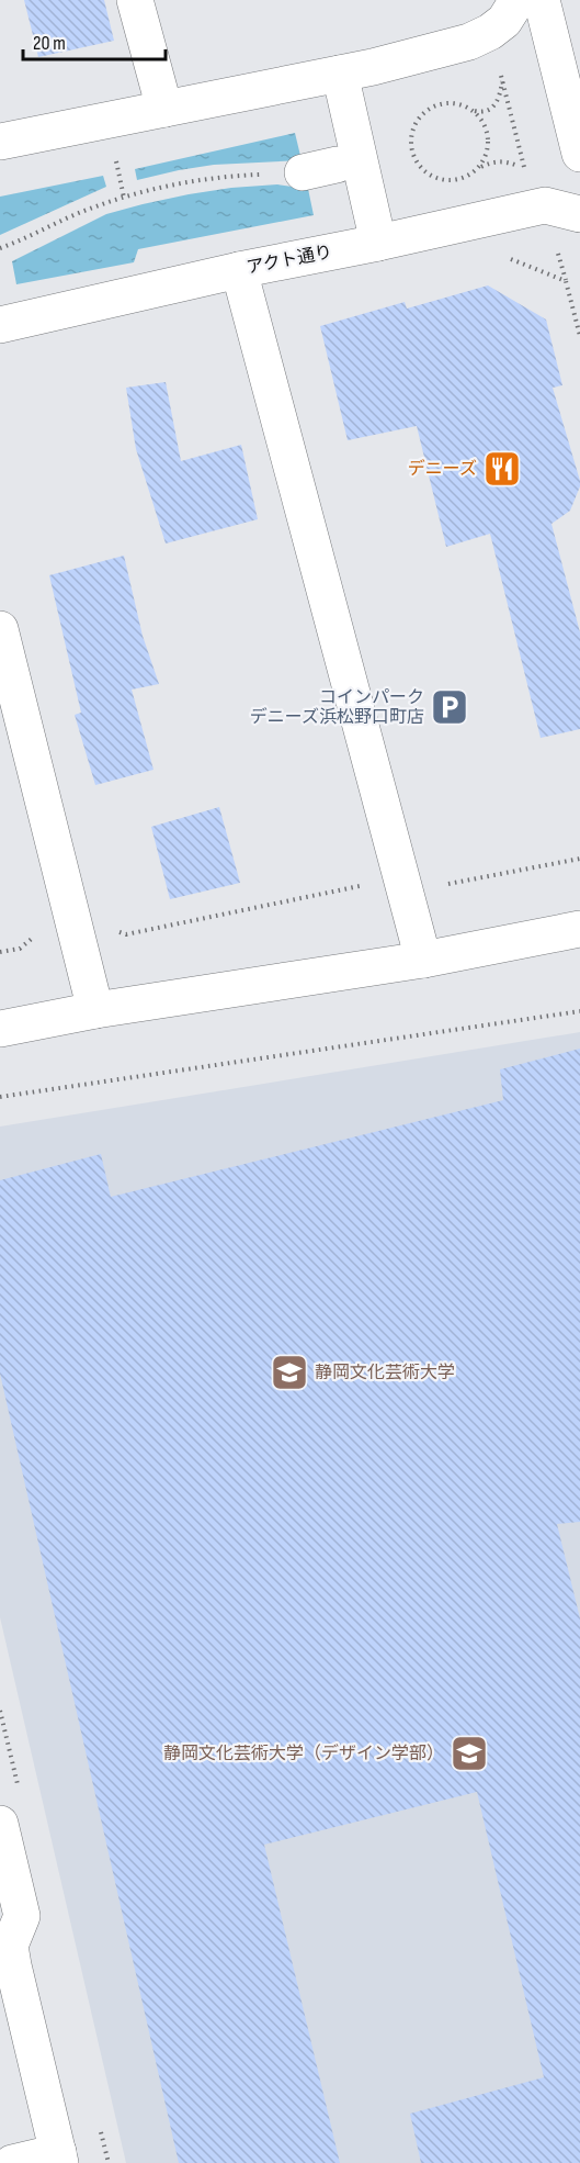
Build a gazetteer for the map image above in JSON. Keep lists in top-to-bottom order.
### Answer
{
  "streets": {
    "street": ["アクト通り"]
  },
  "places": {
    "restaurant": ["デニーズ"],
    "parking": ["コインパーク デニーズ浜松野口町店"],
    "school or university": ["静岡文化芸術大学", "静岡文化芸術大学（デザイン学部）"]
  },
  "scale_bar": "20 m"
}
